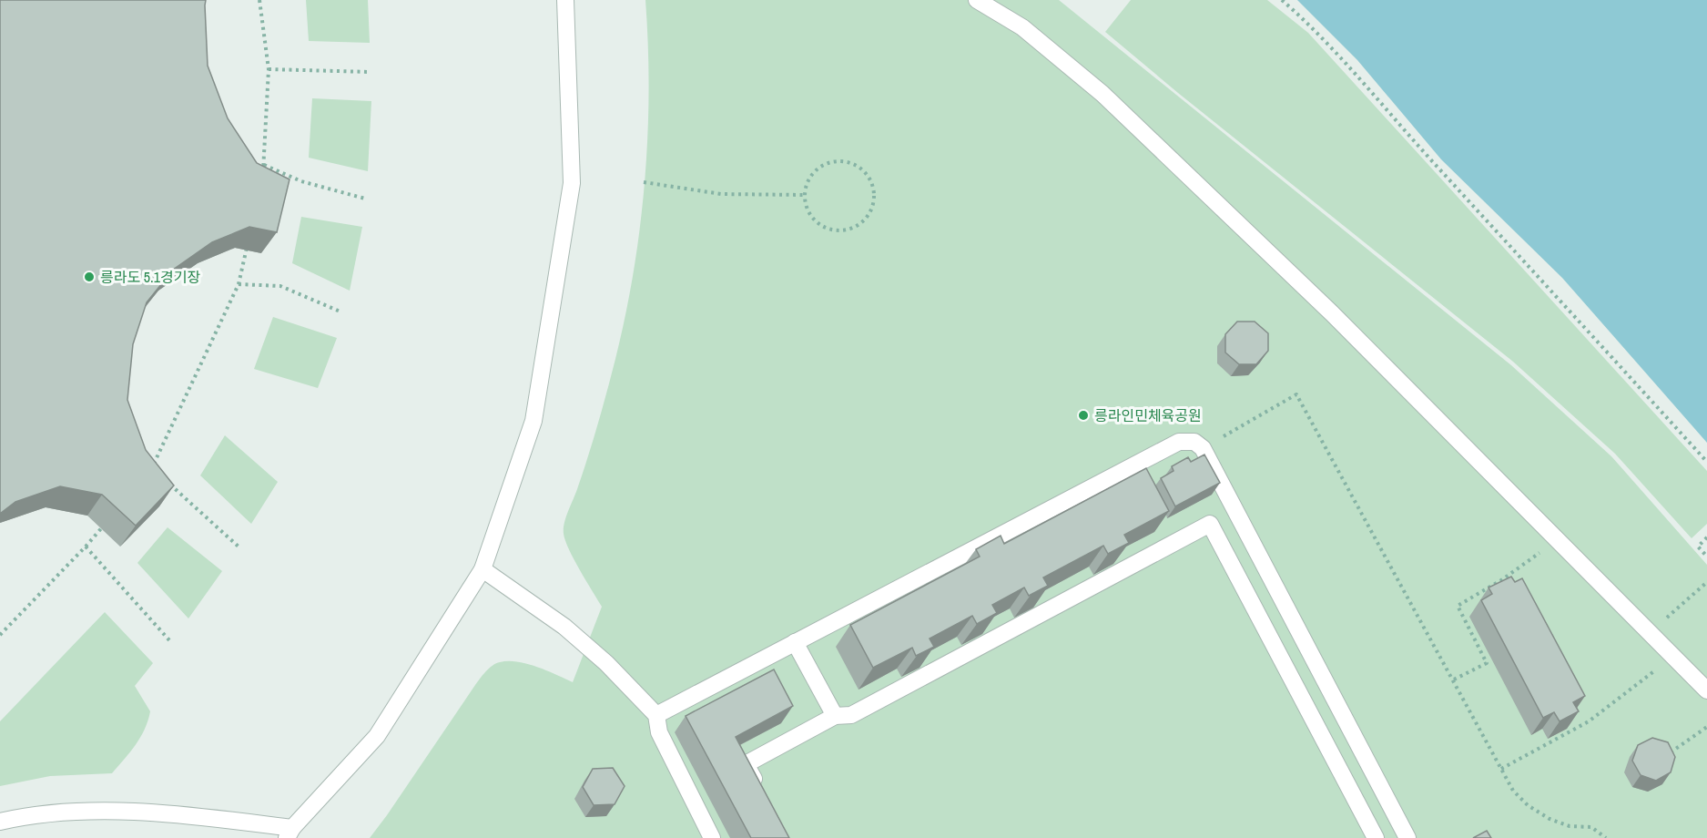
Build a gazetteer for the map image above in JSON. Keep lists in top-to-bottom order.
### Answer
{
  "places": ["릉라도 5.1경기장", "릉라인민체육공원"]
}
